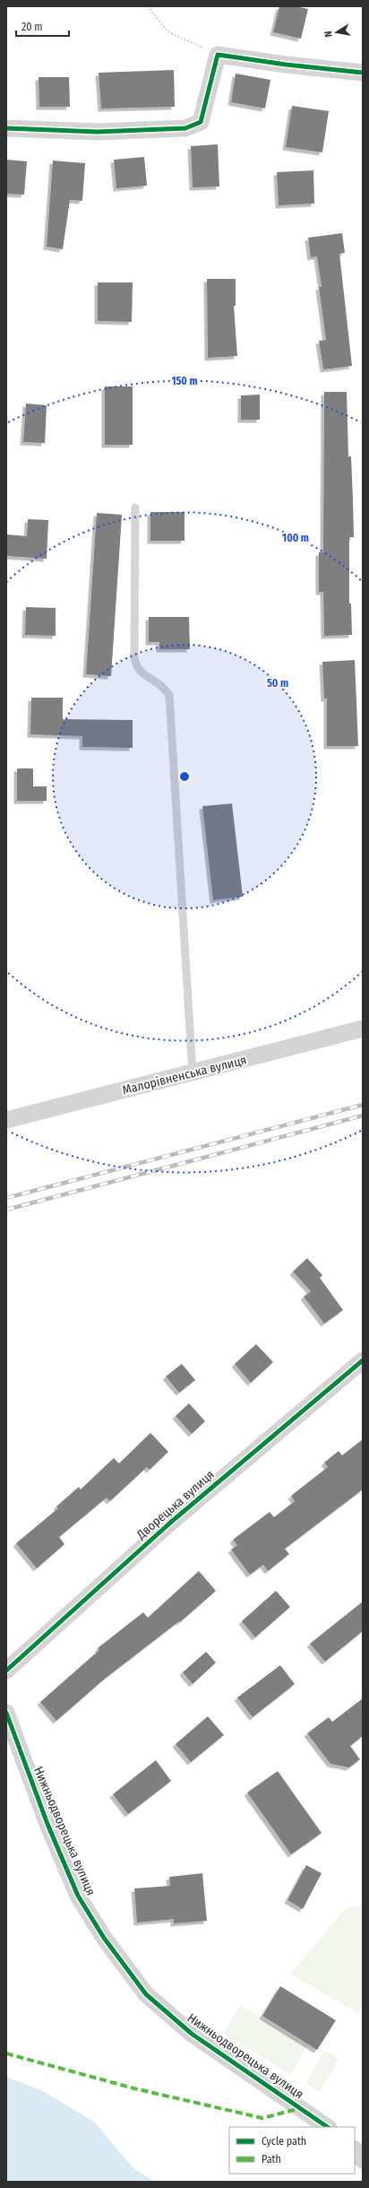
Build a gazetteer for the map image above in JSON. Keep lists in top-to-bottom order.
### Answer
{
  "streets": {
    "street": ["Малорівненська вулиця", "Дворецька вулиця", "Нижньодворецька вулиця"]
  },
  "legend": ["Cycle path", "Path"],
  "scale_bar": "20 m",
  "north": "left",
  "rings": ["150 m", "100 m", "50 m"]
}
